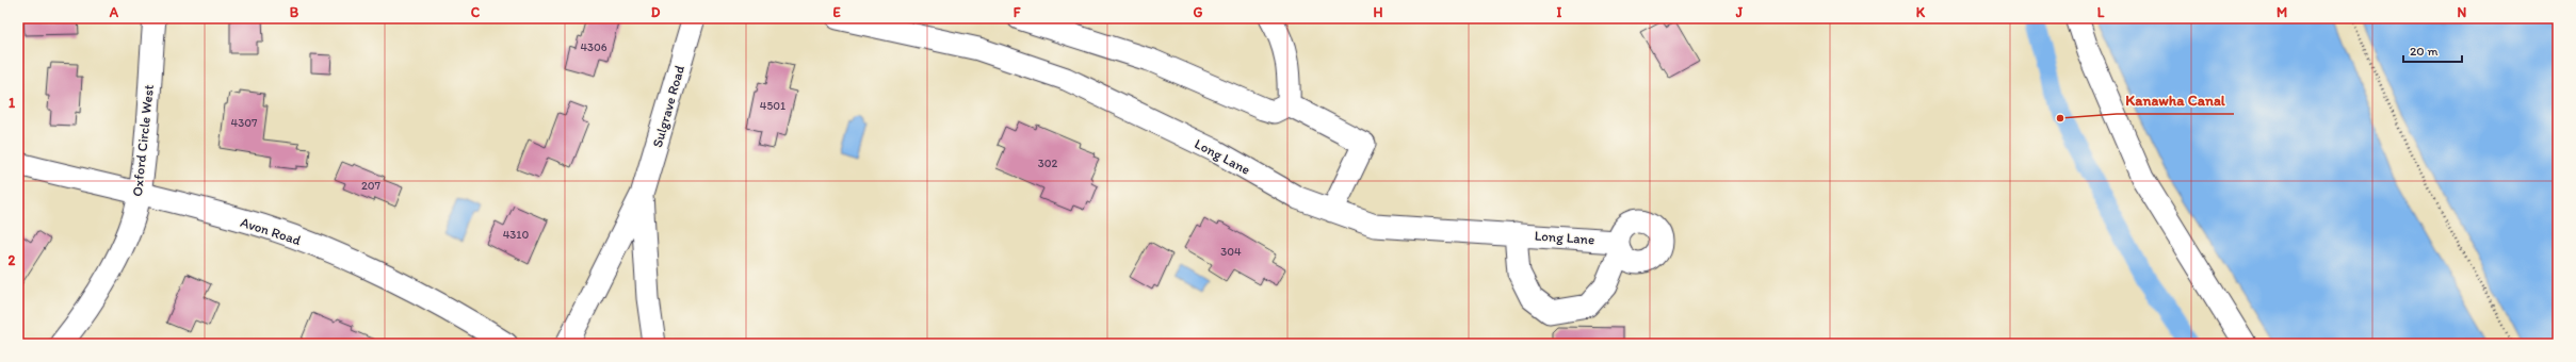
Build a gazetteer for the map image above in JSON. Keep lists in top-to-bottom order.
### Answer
{
  "streets": {
    "street": [
      "Sulgrave Road",
      "Oxford Circle West",
      "Long Lane",
      "Avon Road"
    ]
  },
  "crossings": [
    ["Oxford Circle West", "Avon Road"]
  ],
  "places": ["Kanawha Canal"],
  "house_numbers": [
    "4306",
    "4501",
    "4307",
    "302",
    "207",
    "4310",
    "304"
  ],
  "scale_bar": "20 m",
  "grid": {
    "columns": [
      "A",
      "B",
      "C",
      "D",
      "E",
      "F",
      "G",
      "H",
      "I",
      "J",
      "K",
      "L",
      "M",
      "N"
    ],
    "rows": ["1", "2"]
  }
}
